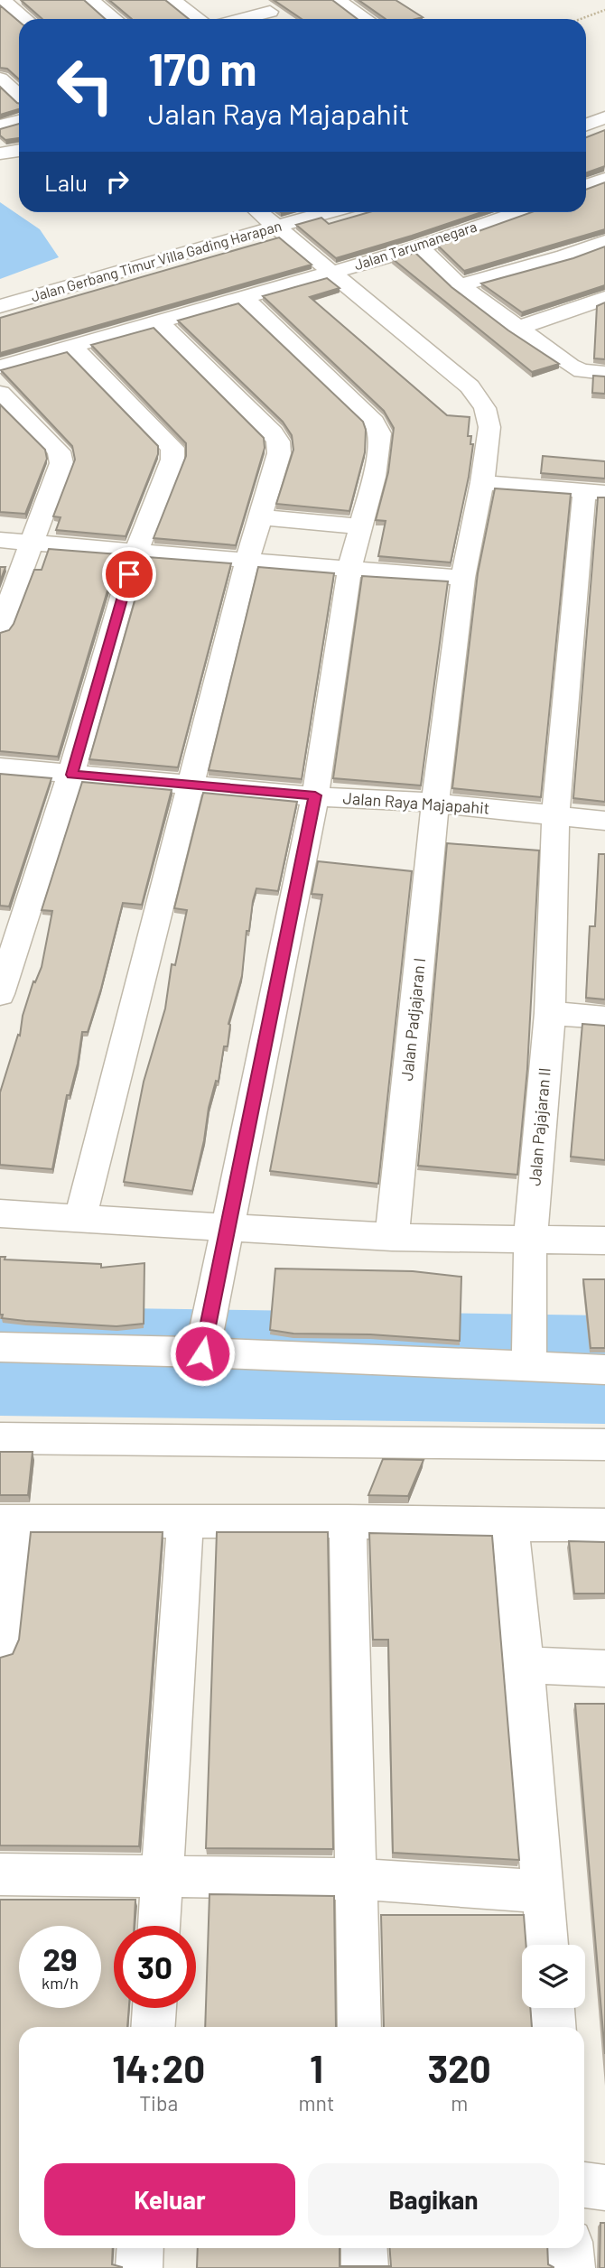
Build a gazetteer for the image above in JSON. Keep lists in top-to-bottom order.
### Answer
{
  "streets": {
    "street": [
      "Jalan Tarumanegara",
      "Jalan Gerbang Timur Villa Gading Harapan",
      "Jalan Raya Majapahit",
      "Jalan Padjajaran I",
      "Jalan Pajajaran II"
    ]
  },
  "crossings": [
    ["Jalan Tarumanegara", "Jalan Padjajaran I"],
    ["Jalan Gerbang Timur Villa Gading Harapan", "Jalan Padjajaran I"],
    ["Jalan Raya Majapahit", "Jalan Padjajaran I"],
    ["Jalan Raya Majapahit", "Jalan Pajajaran II"]
  ],
  "page": {
    "turn": ["170 m", "Jalan Raya Majapahit"],
    "then": "Lalu",
    "speed": "29 km/h",
    "limit": "30",
    "eta": [
      "14:20",
      "Tiba",
      "1",
      "mnt",
      "320",
      "m"
    ],
    "buttons": ["Keluar", "Bagikan"]
  }
}
